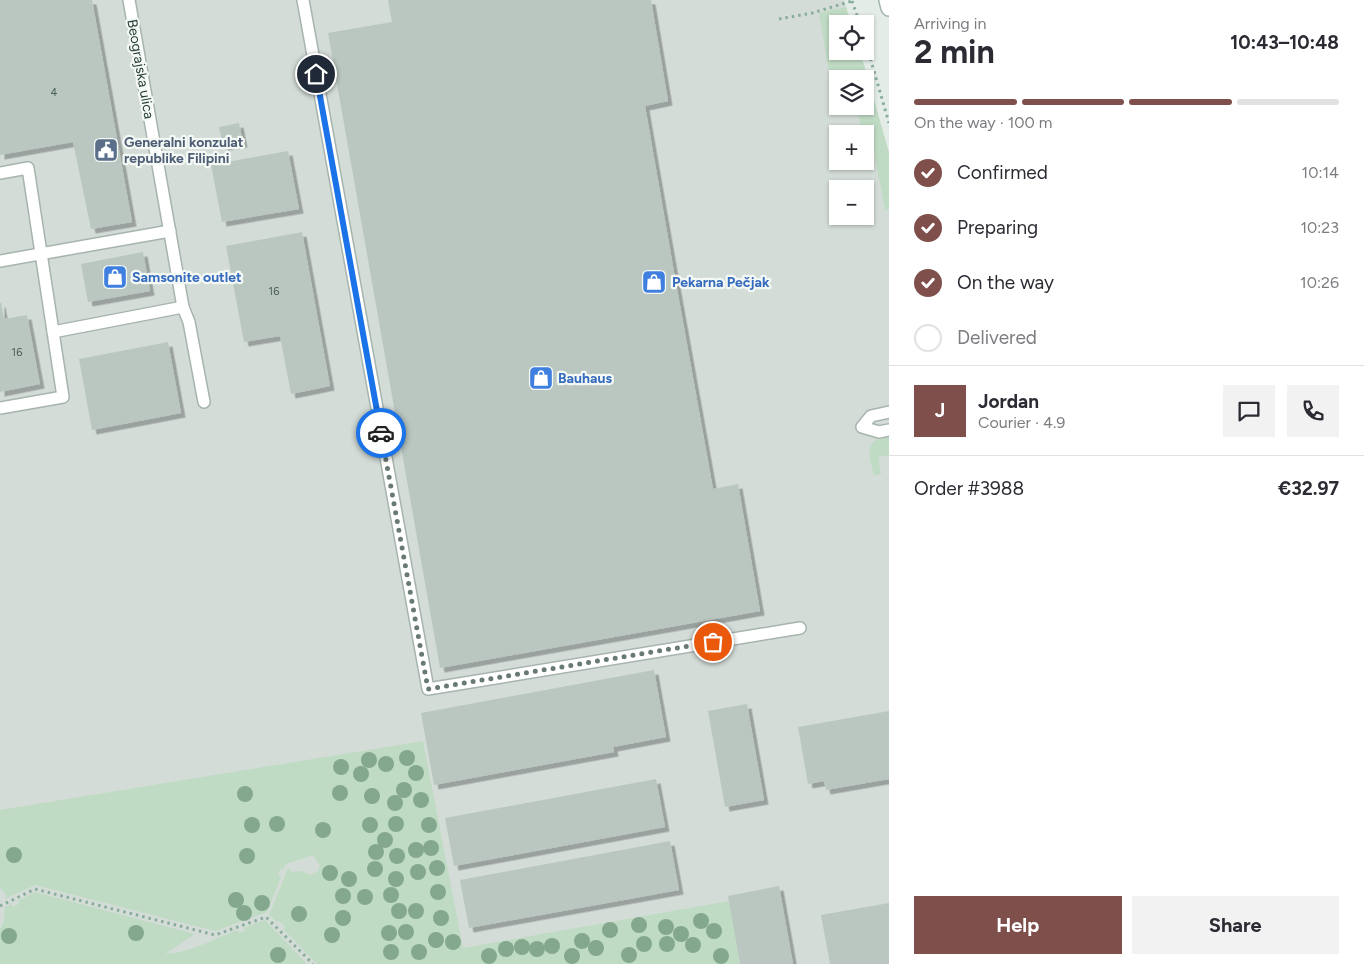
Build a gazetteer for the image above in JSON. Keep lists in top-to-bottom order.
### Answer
{
  "streets": {
    "lane": ["Beograjska ulica"]
  },
  "places": {
    "public building": ["Generalni konzulat republike Filipini"],
    "shop": ["Samsonite outlet", "Pekarna Pečjak", "Bauhaus"]
  },
  "house_numbers": ["4", "16", "16"],
  "page": {
    "heading": ["2 min", "Arriving in", "10:43–10:48"],
    "panel": [
      "Jordan",
      "Courier · 4.9",
      "Order #3988",
      "€32.97"
    ],
    "map_buttons": ["+", "−"],
    "bar": "On the way · 100 m",
    "list": [
      ["Confirmed", "10:14"],
      ["Preparing", "10:23"],
      ["On the way", "10:26"],
      "Delivered"
    ],
    "round": "J",
    "buttons": ["Help", "Share"]
  }
}
